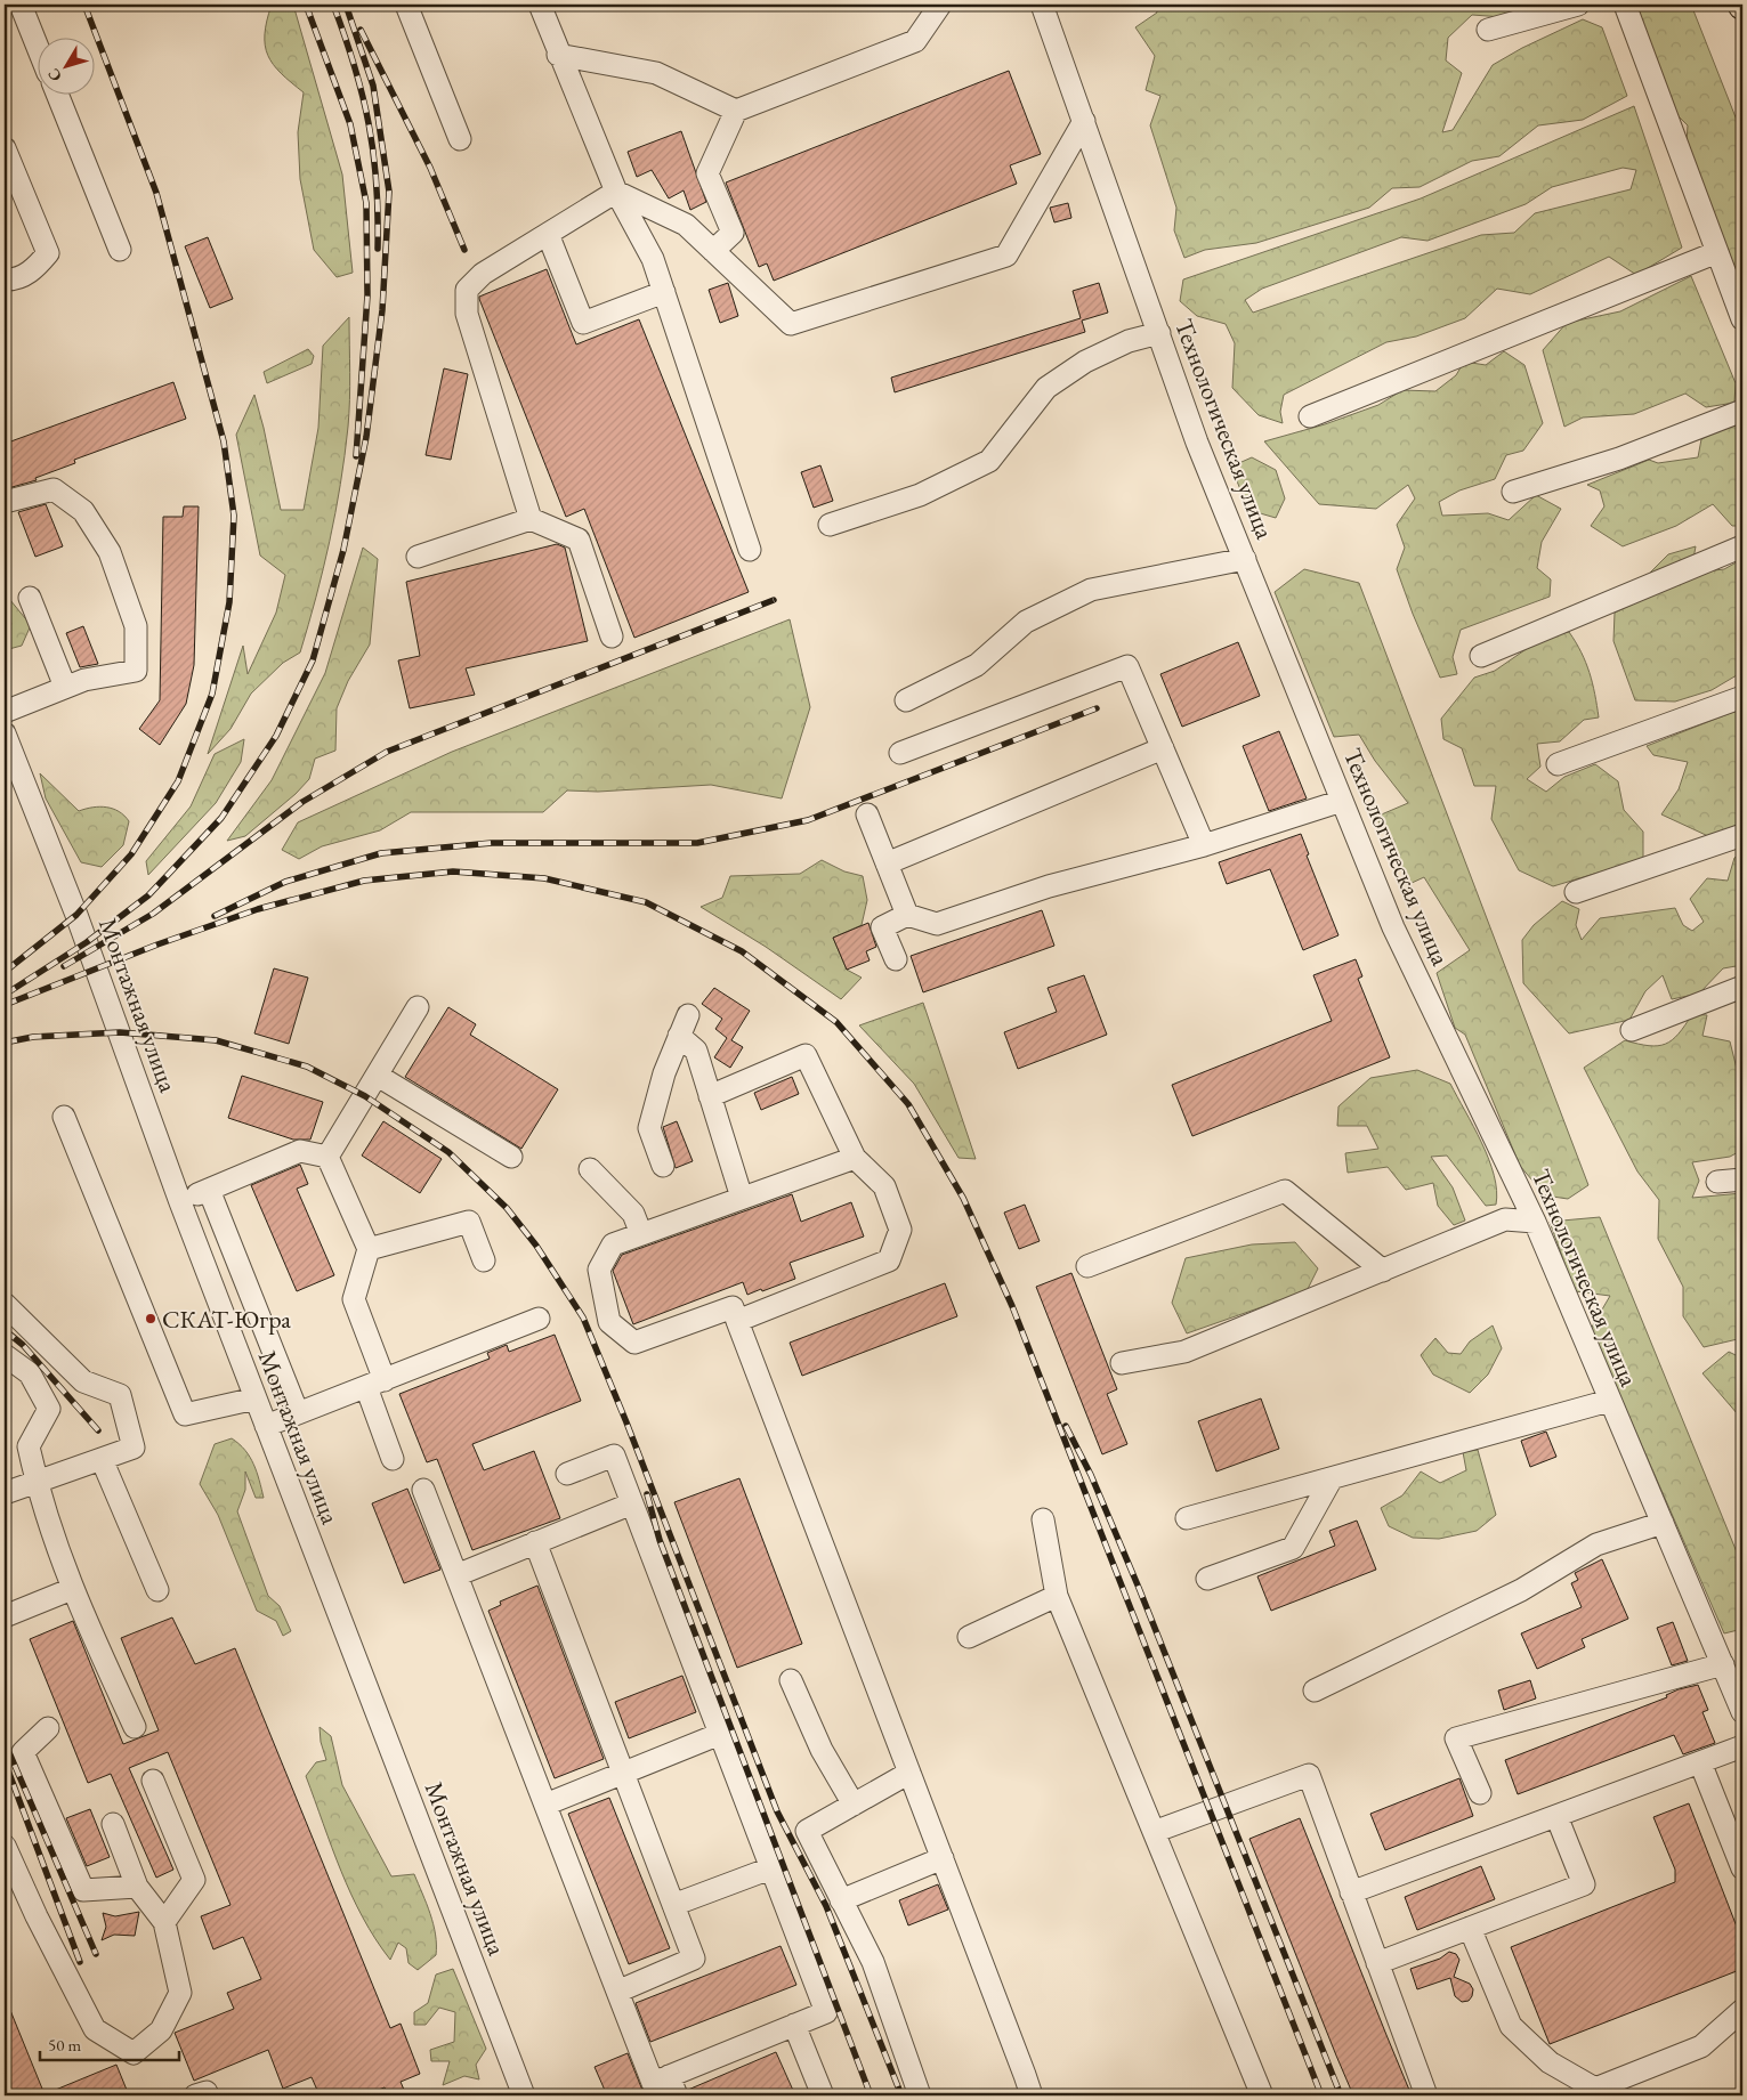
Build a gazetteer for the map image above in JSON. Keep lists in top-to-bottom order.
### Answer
{
  "streets": {
    "street": ["Технологическая улица", "Монтажная улица"]
  },
  "places": ["СКАТ-Югра"],
  "scale_bar": "50 m",
  "north": "bottom left"
}
